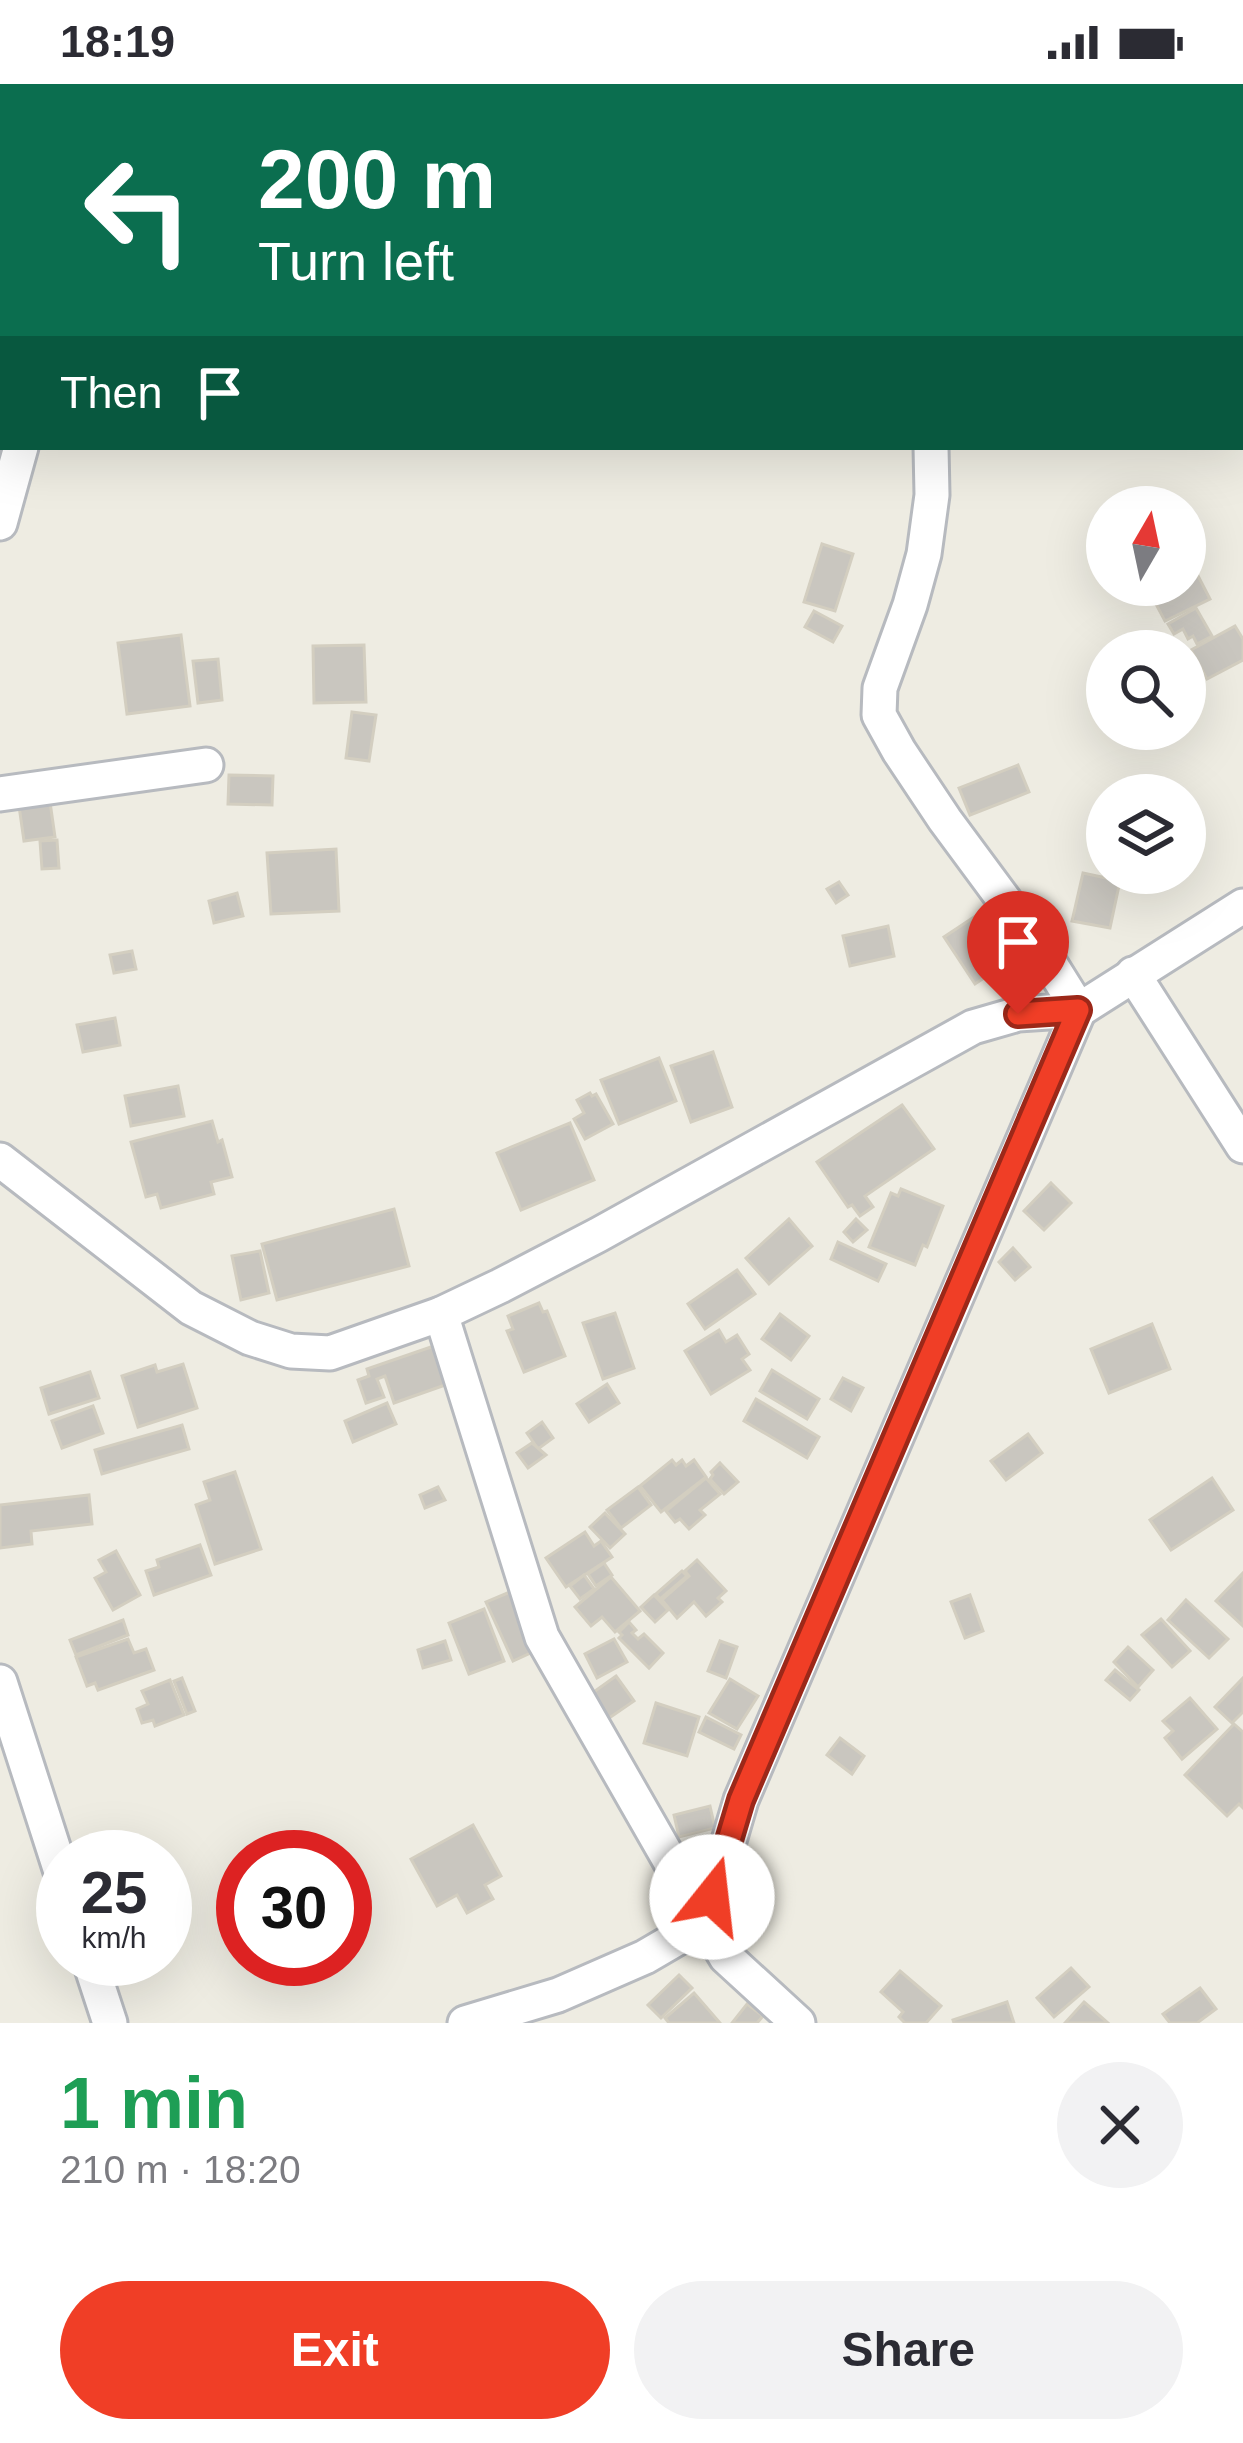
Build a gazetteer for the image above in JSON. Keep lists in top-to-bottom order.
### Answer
{
  "north": "top",
  "page": {
    "status": "18:19",
    "turn": ["200 m", "Turn left"],
    "then": "Then",
    "speed": "25 km/h",
    "limit": "30",
    "heading": ["1 min", "210 m · 18:20"],
    "buttons": ["Exit", "Share"]
  }
}
